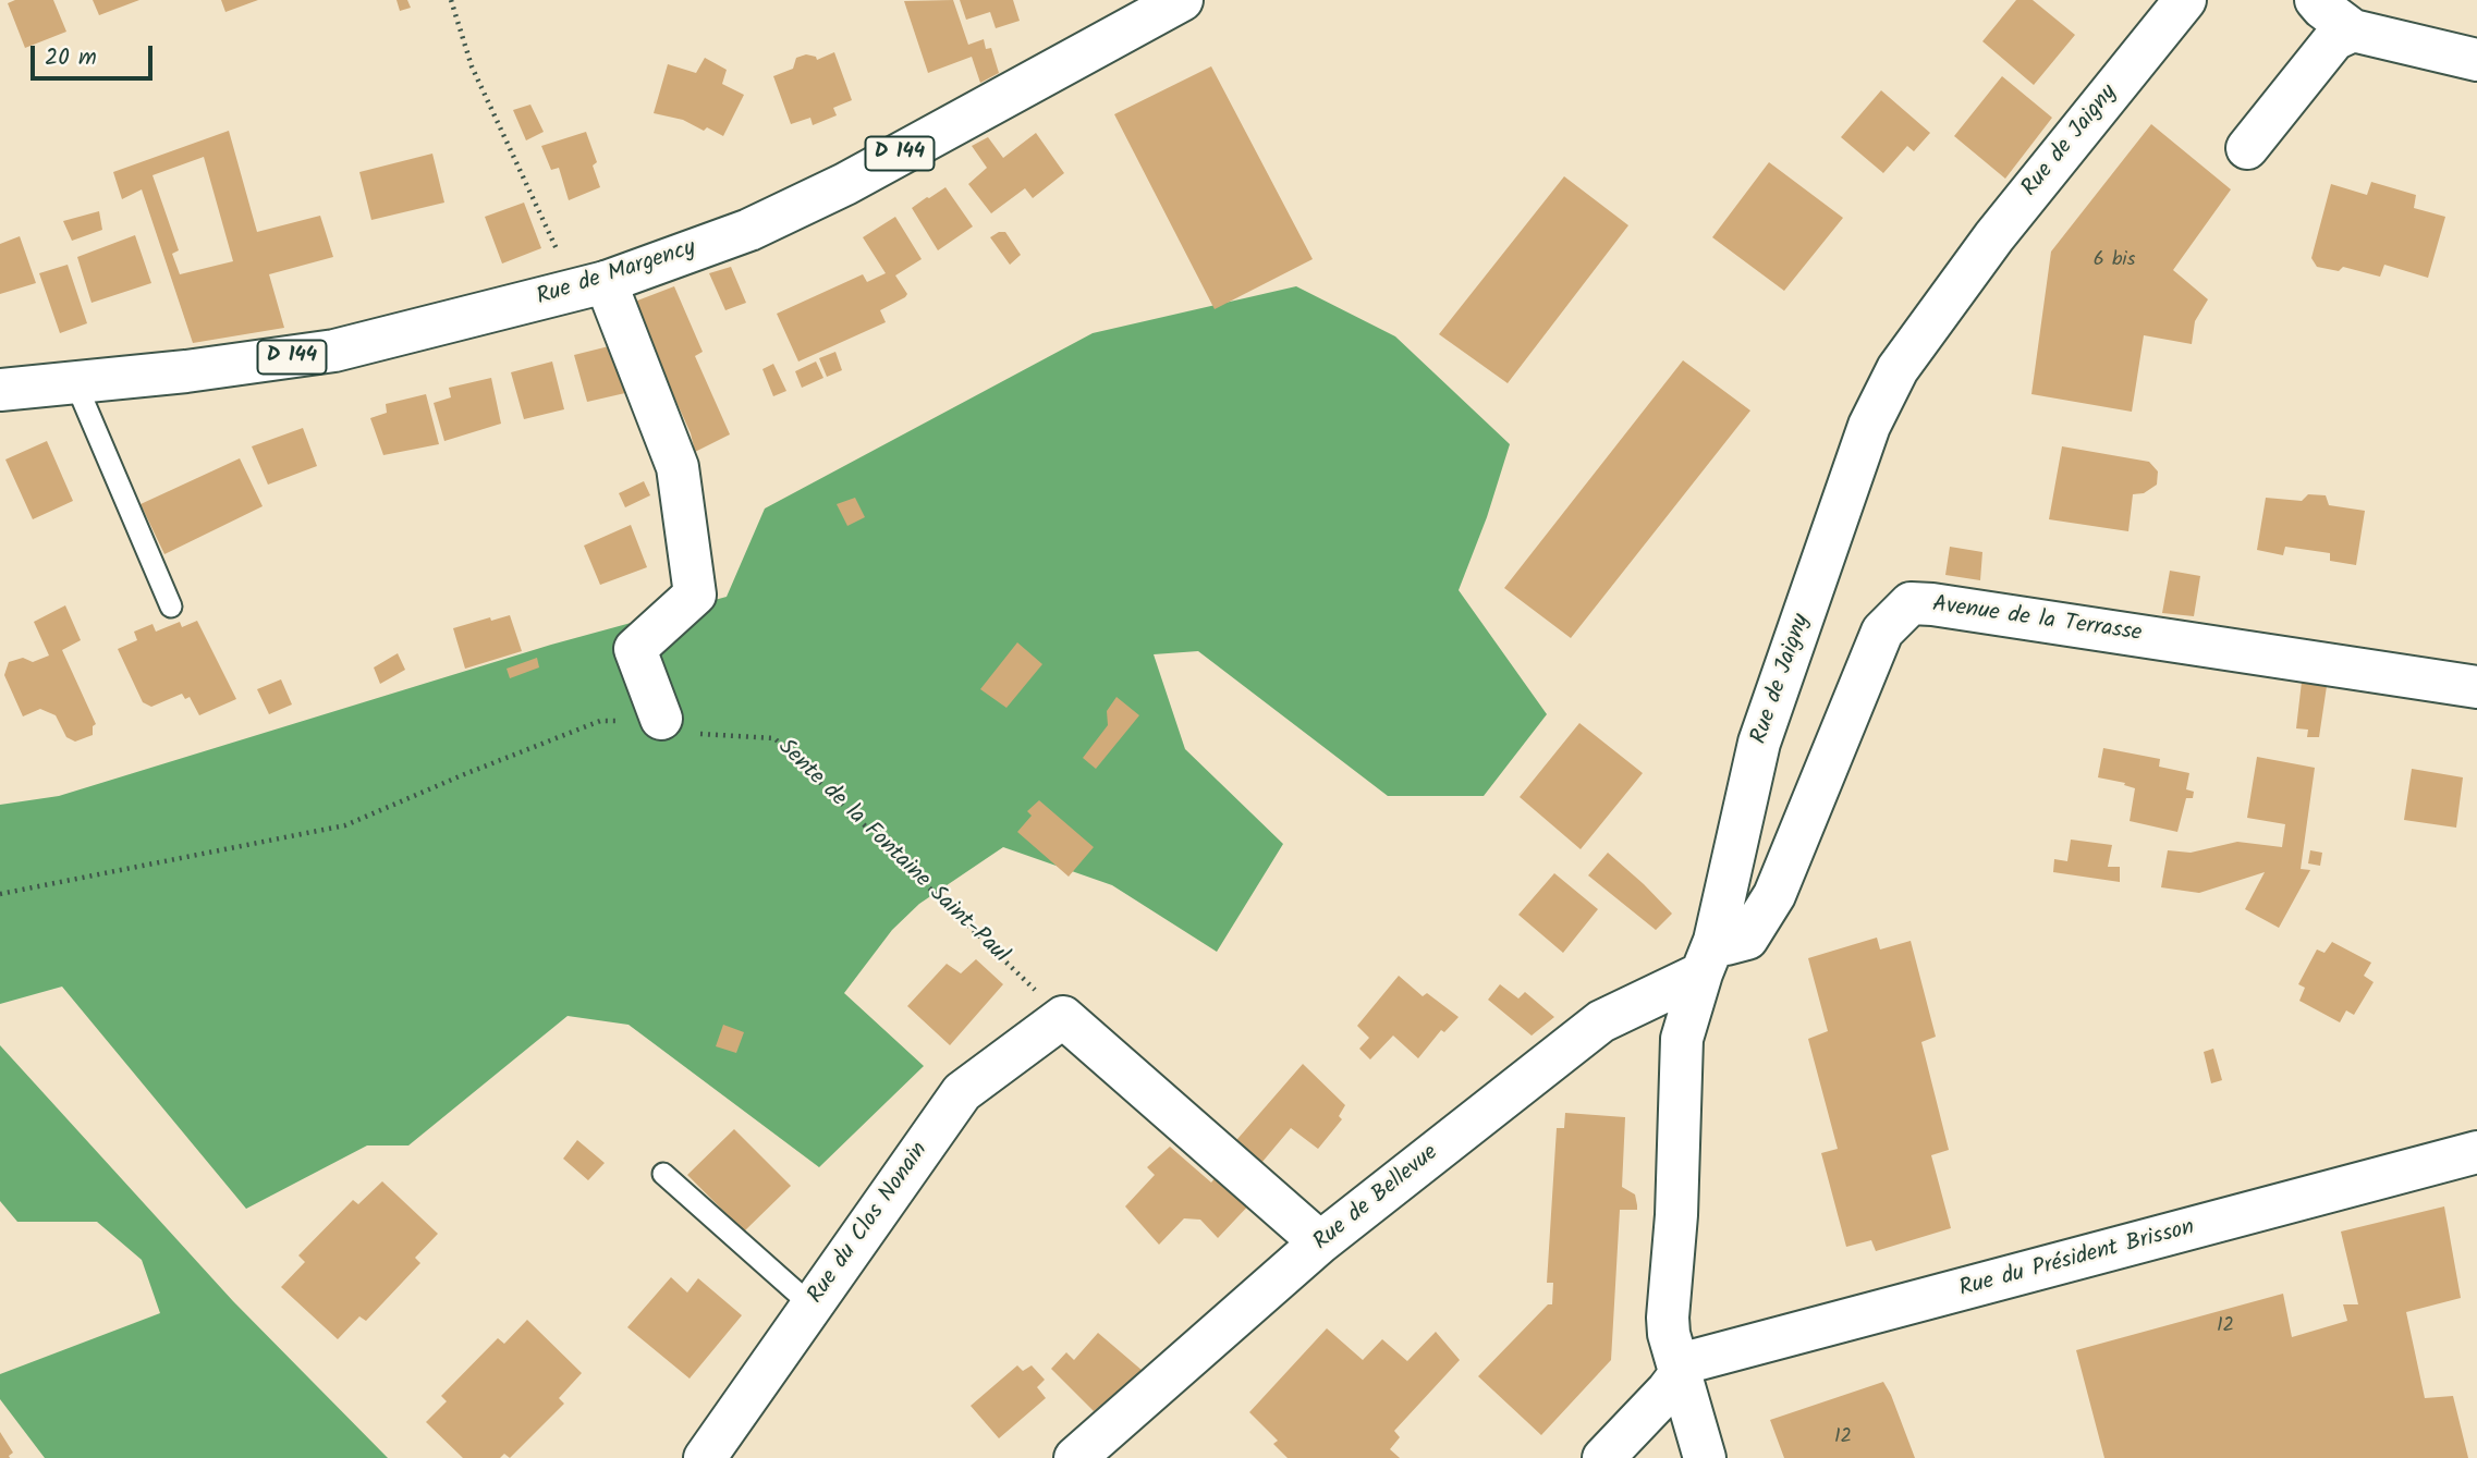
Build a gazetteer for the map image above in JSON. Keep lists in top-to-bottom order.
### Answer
{
  "streets": {
    "street": [
      "Rue de Jaigny",
      "D 144",
      "Rue de Margency",
      "Avenue de la Terrasse",
      "Rue de Bellevue",
      "Rue du Clos Nonain",
      "Rue du Président Brisson"
    ],
    "path": ["Sente de la Fontaine Saint-Paul"]
  },
  "crossings": [
    ["Rue de Jaigny", "Avenue de la Terrasse"],
    ["Rue de Jaigny", "Rue de Bellevue"],
    ["Rue de Jaigny", "Rue du Président Brisson"],
    ["Avenue de la Terrasse", "Rue de Bellevue"],
    ["Sente de la Fontaine Saint-Paul", "Rue du Clos Nonain"]
  ],
  "house_numbers": ["6 bis", "12", "12"],
  "scale_bar": "20 m"
}
